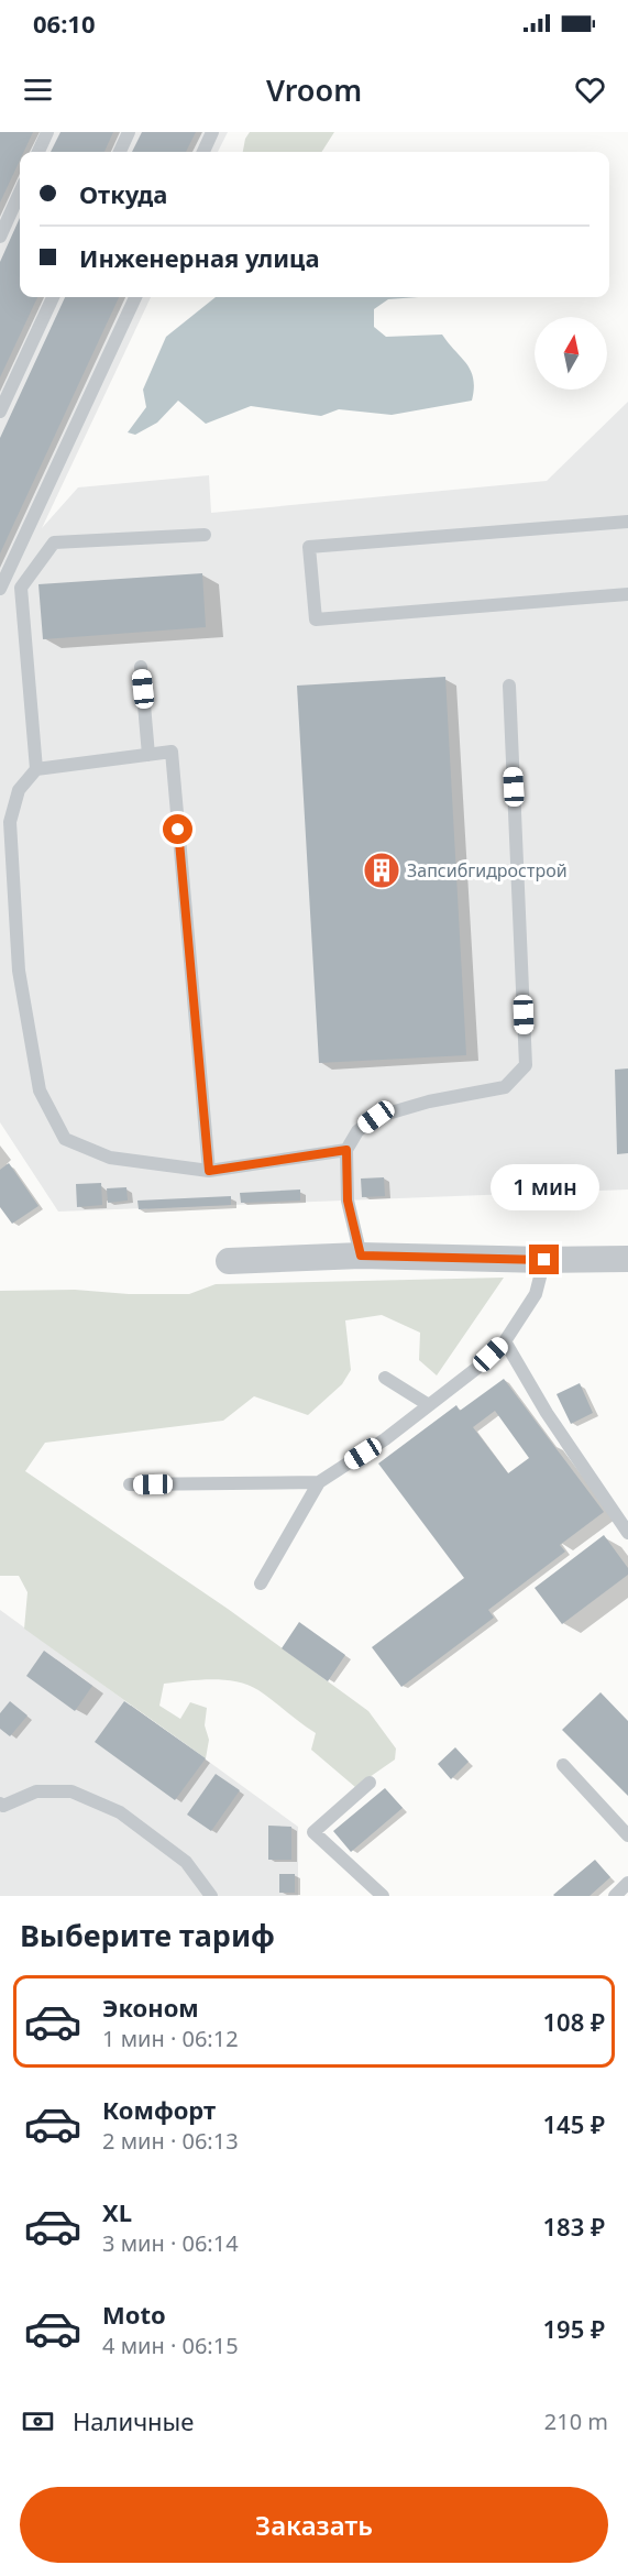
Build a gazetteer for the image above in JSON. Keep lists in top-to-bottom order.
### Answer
{
  "places": {
    "building": ["Запсибгидрострой"]
  },
  "north": "top",
  "page": {
    "status": "06:10",
    "header": "Vroom",
    "banner": ["Откуда", "Инженерная улица"],
    "bubble": "1 мин",
    "heading": "Выберите тариф",
    "list": [
      {
        "name": "Эконом",
        "note": "1 мин · 06:12",
        "value": "108 ₽"
      },
      {
        "name": "Комфорт",
        "note": "2 мин · 06:13",
        "value": "145 ₽"
      },
      {
        "name": "XL",
        "note": "3 мин · 06:14",
        "value": "183 ₽"
      },
      {
        "name": "Moto",
        "note": "4 мин · 06:15",
        "value": "195 ₽"
      }
    ],
    "pay": ["Наличные", "210 m"],
    "buttons": "Заказать"
  }
}
